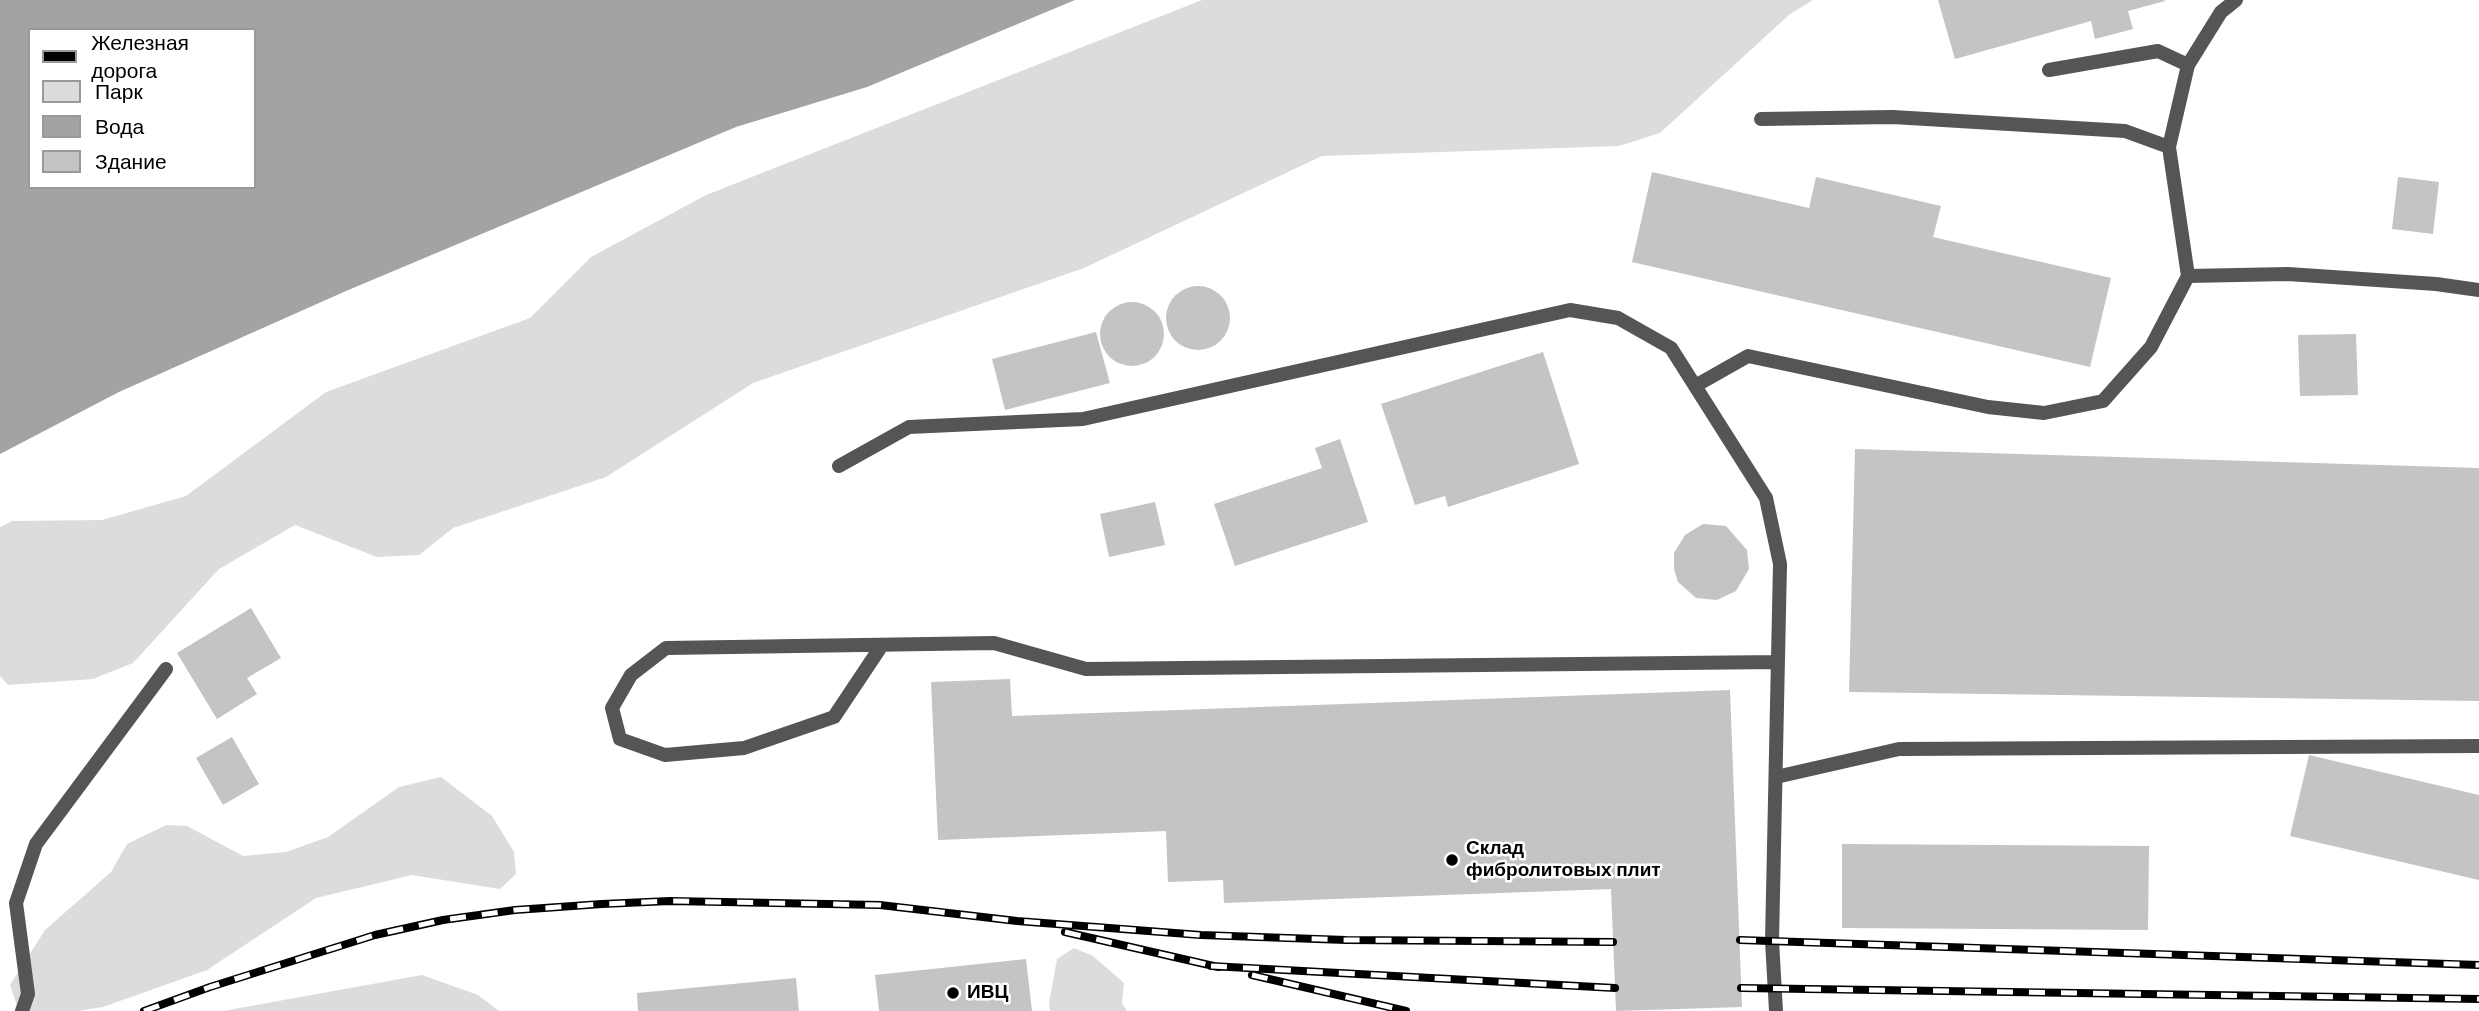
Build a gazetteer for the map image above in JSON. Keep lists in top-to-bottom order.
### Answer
{
  "places": ["Склад фибролитовых плит", "ИВЦ"],
  "legend": [
    "Железная дорога",
    "Парк",
    "Вода",
    "Здание"
  ]
}
